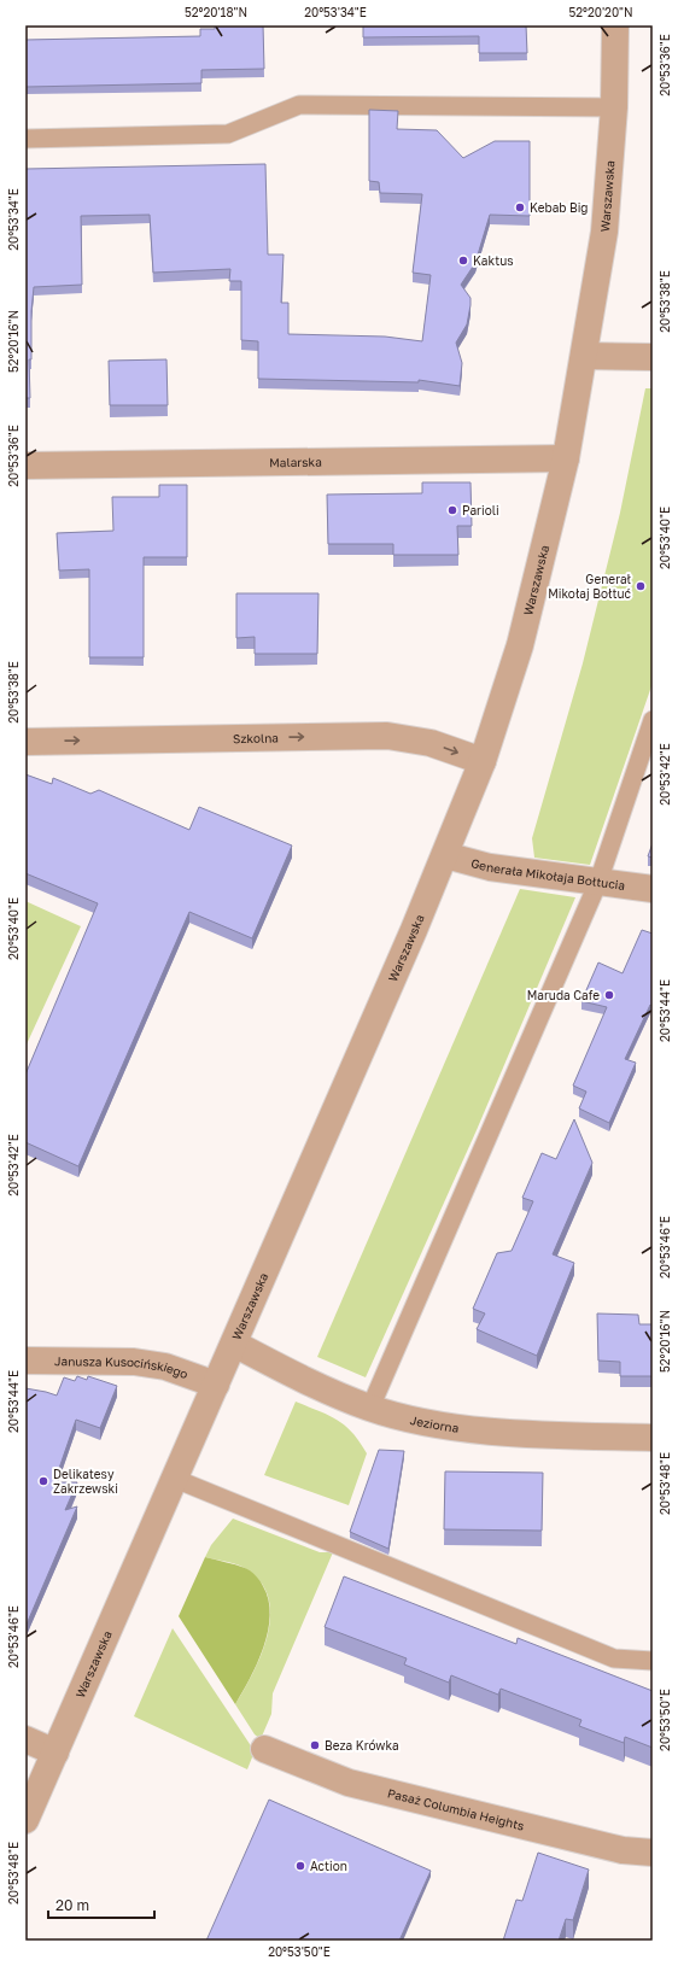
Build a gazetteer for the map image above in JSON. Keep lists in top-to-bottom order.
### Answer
{
  "streets": {
    "street": [
      "Warszawska",
      "Malarska",
      "Szkolna",
      "Generała Mikołaja Bołtucia",
      "Janusza Kusocińskiego",
      "Jeziorna",
      "Pasaż Columbia Heights"
    ]
  },
  "crossings": [
    ["Warszawska", "Malarska"],
    ["Warszawska", "Szkolna"],
    ["Warszawska", "Generała Mikołaja Bołtucia"],
    ["Warszawska", "Janusza Kusocińskiego"],
    ["Warszawska", "Jeziorna"]
  ],
  "one_way": ["Szkolna"],
  "places": [
    "Kebab Big",
    "Kaktus",
    "Parioli",
    "Generał Mikołaj Bołtuć",
    "Maruda Cafe",
    "Delikatesy Zakrzewski",
    "Beza Krówka",
    "Action"
  ],
  "scale_bar": "20 m",
  "coordinates": [
    "52°20'18\"N",
    "20°53'34\"E",
    "52°20'20\"N",
    "20°53'36\"E",
    "20°53'38\"E",
    "52°20'16\"N",
    "20°53'40\"E",
    "20°53'42\"E",
    "20°53'44\"E",
    "20°53'46\"E",
    "20°53'48\"E",
    "20°53'50\"E"
  ]
}
